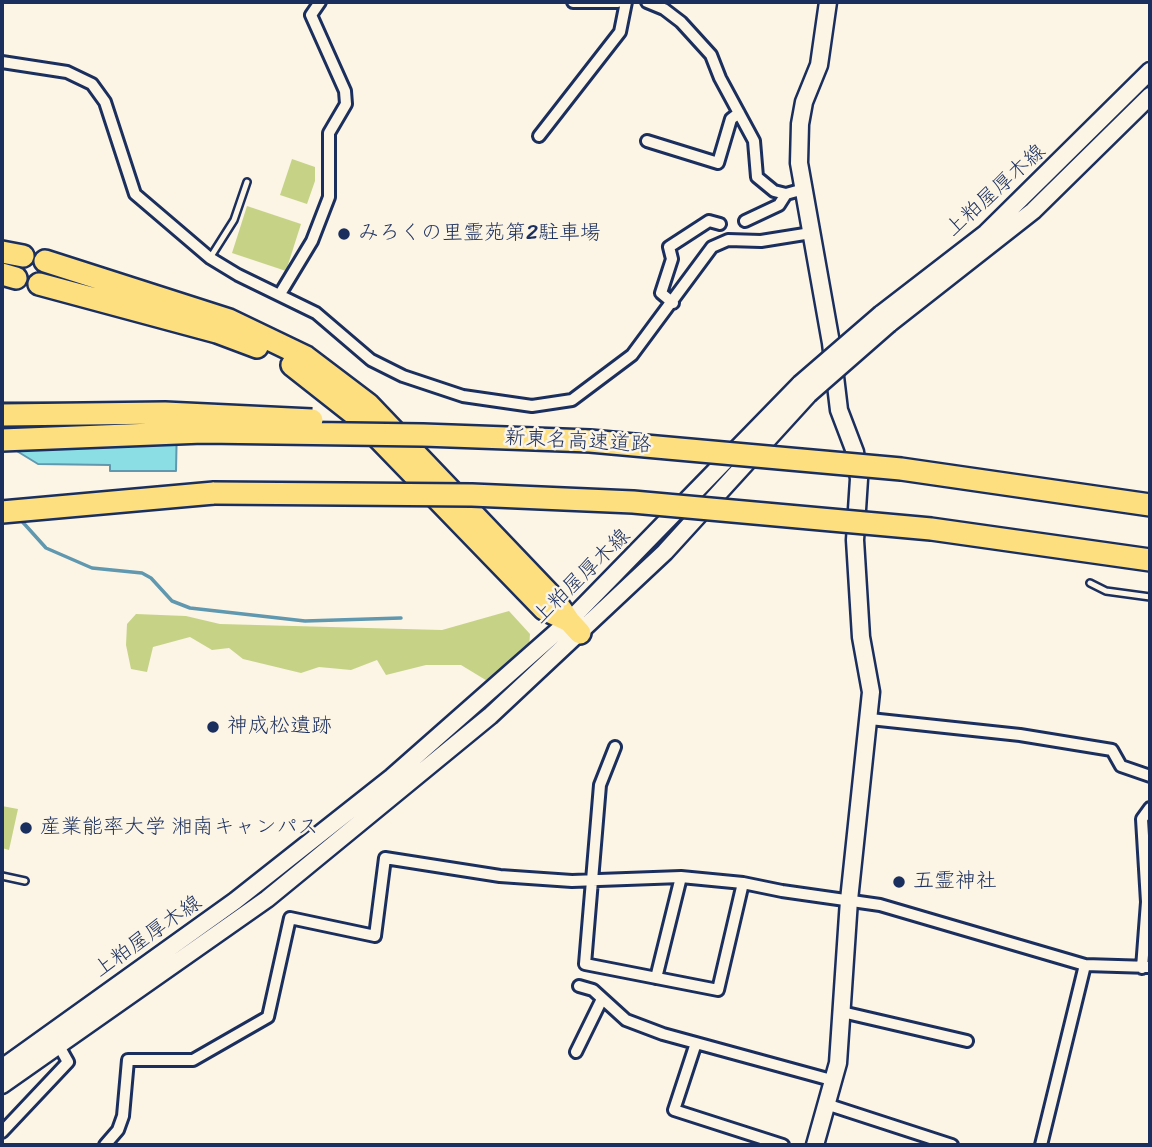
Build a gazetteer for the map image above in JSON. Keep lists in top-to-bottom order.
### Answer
{
  "streets": {
    "highway": ["新東名高速道路"],
    "main road": ["上粕屋厚木線"]
  },
  "places": [
    "みろくの里霊苑第2駐車場",
    "神成松遺跡",
    "産業能率大学 湘南キャンパス",
    "五霊神社"
  ]
}
